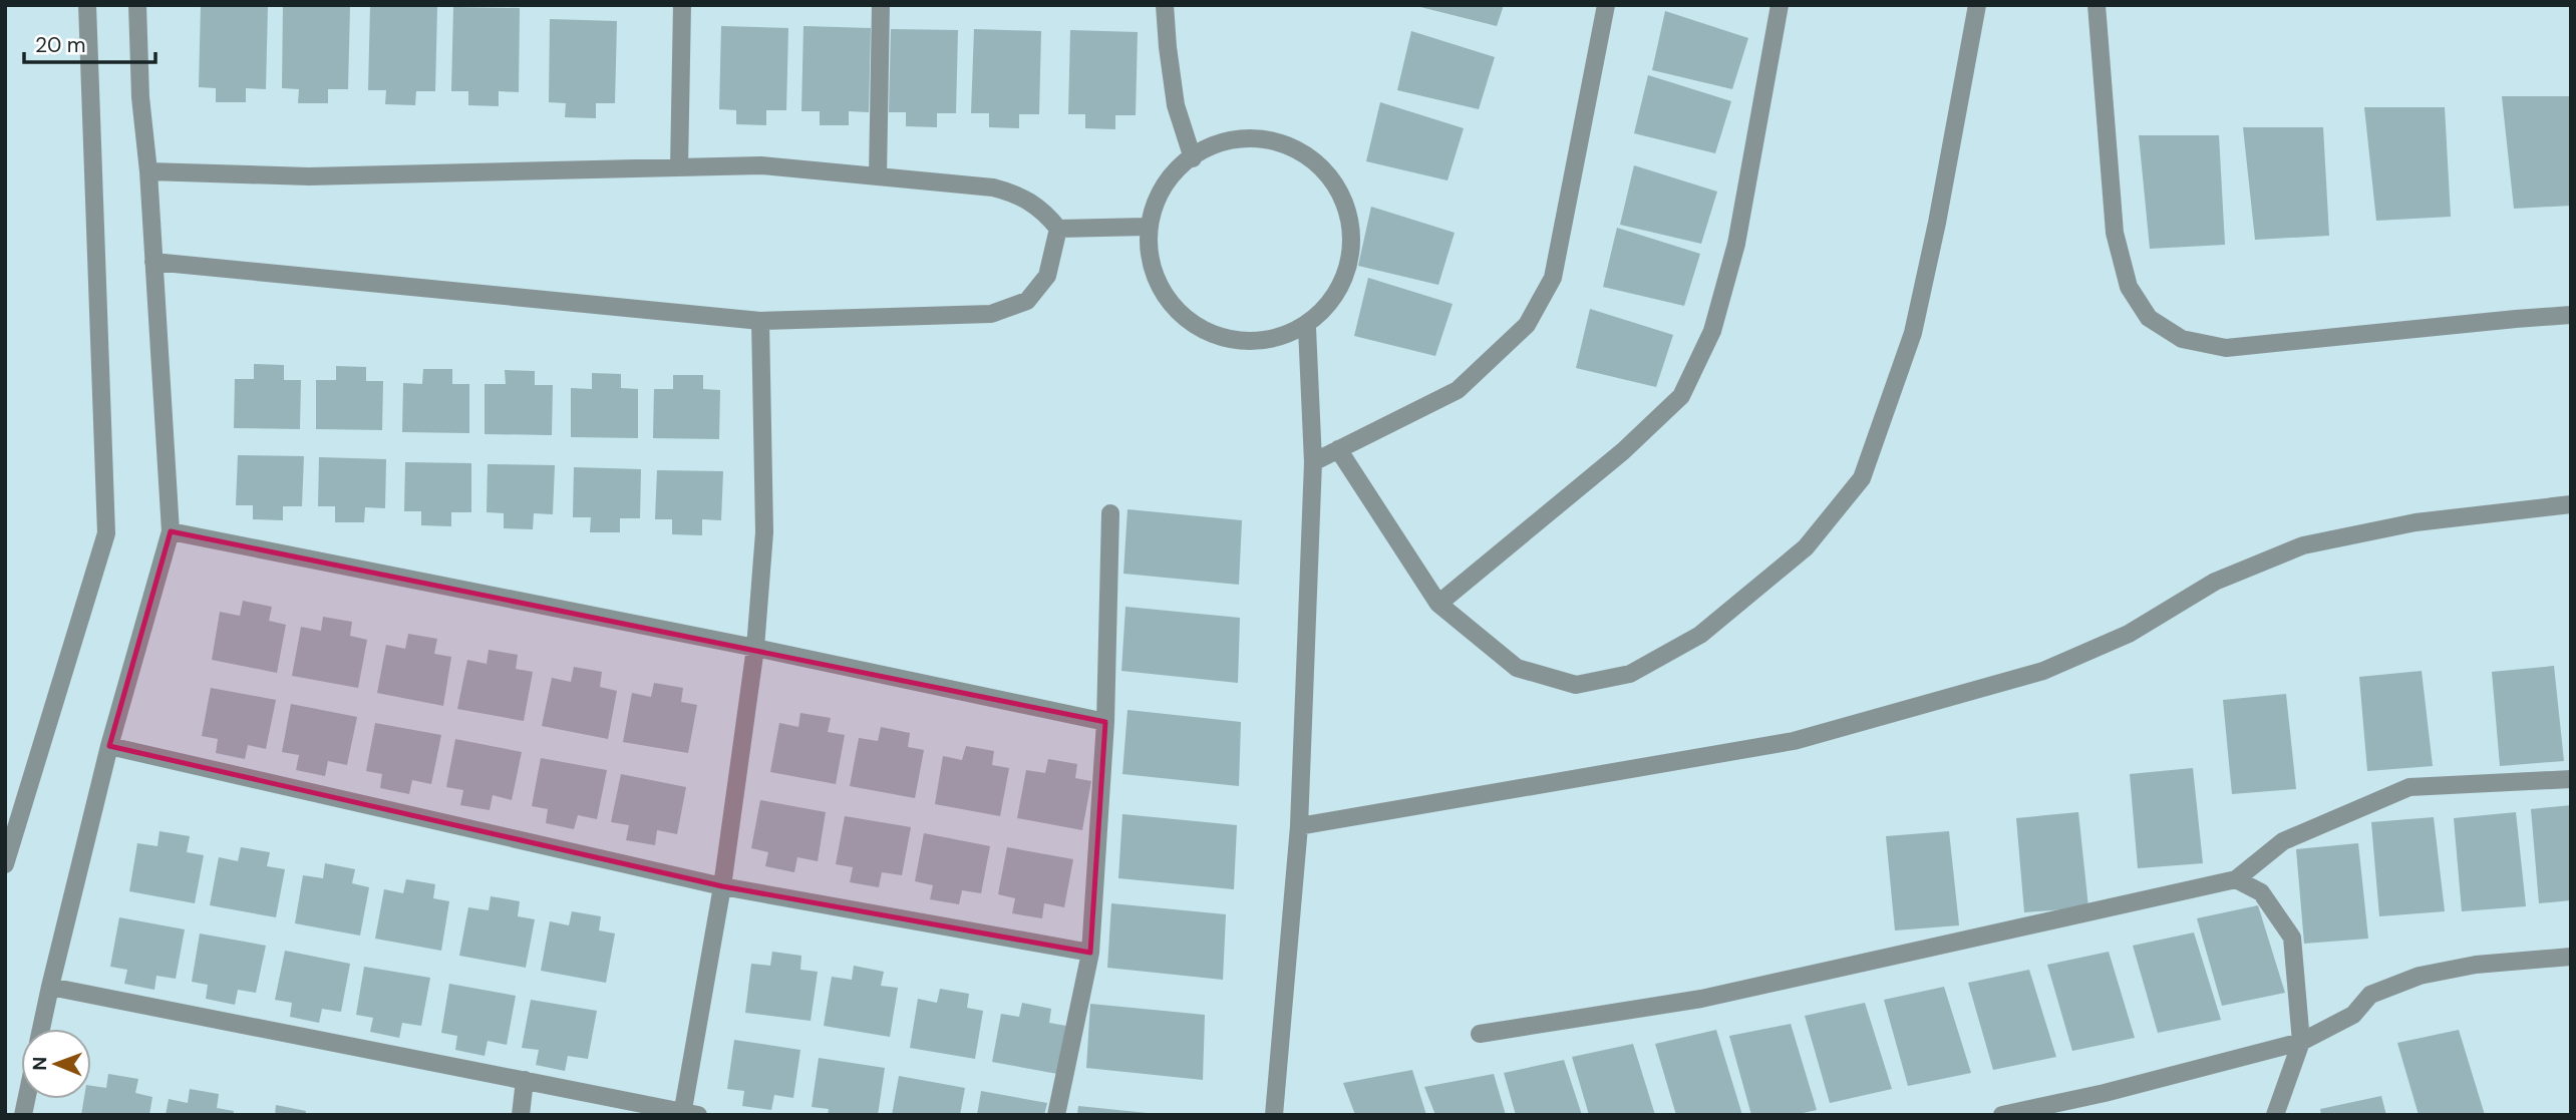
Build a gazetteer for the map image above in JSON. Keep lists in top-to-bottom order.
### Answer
{
  "scale_bar": "20 m",
  "north": "left"
}
